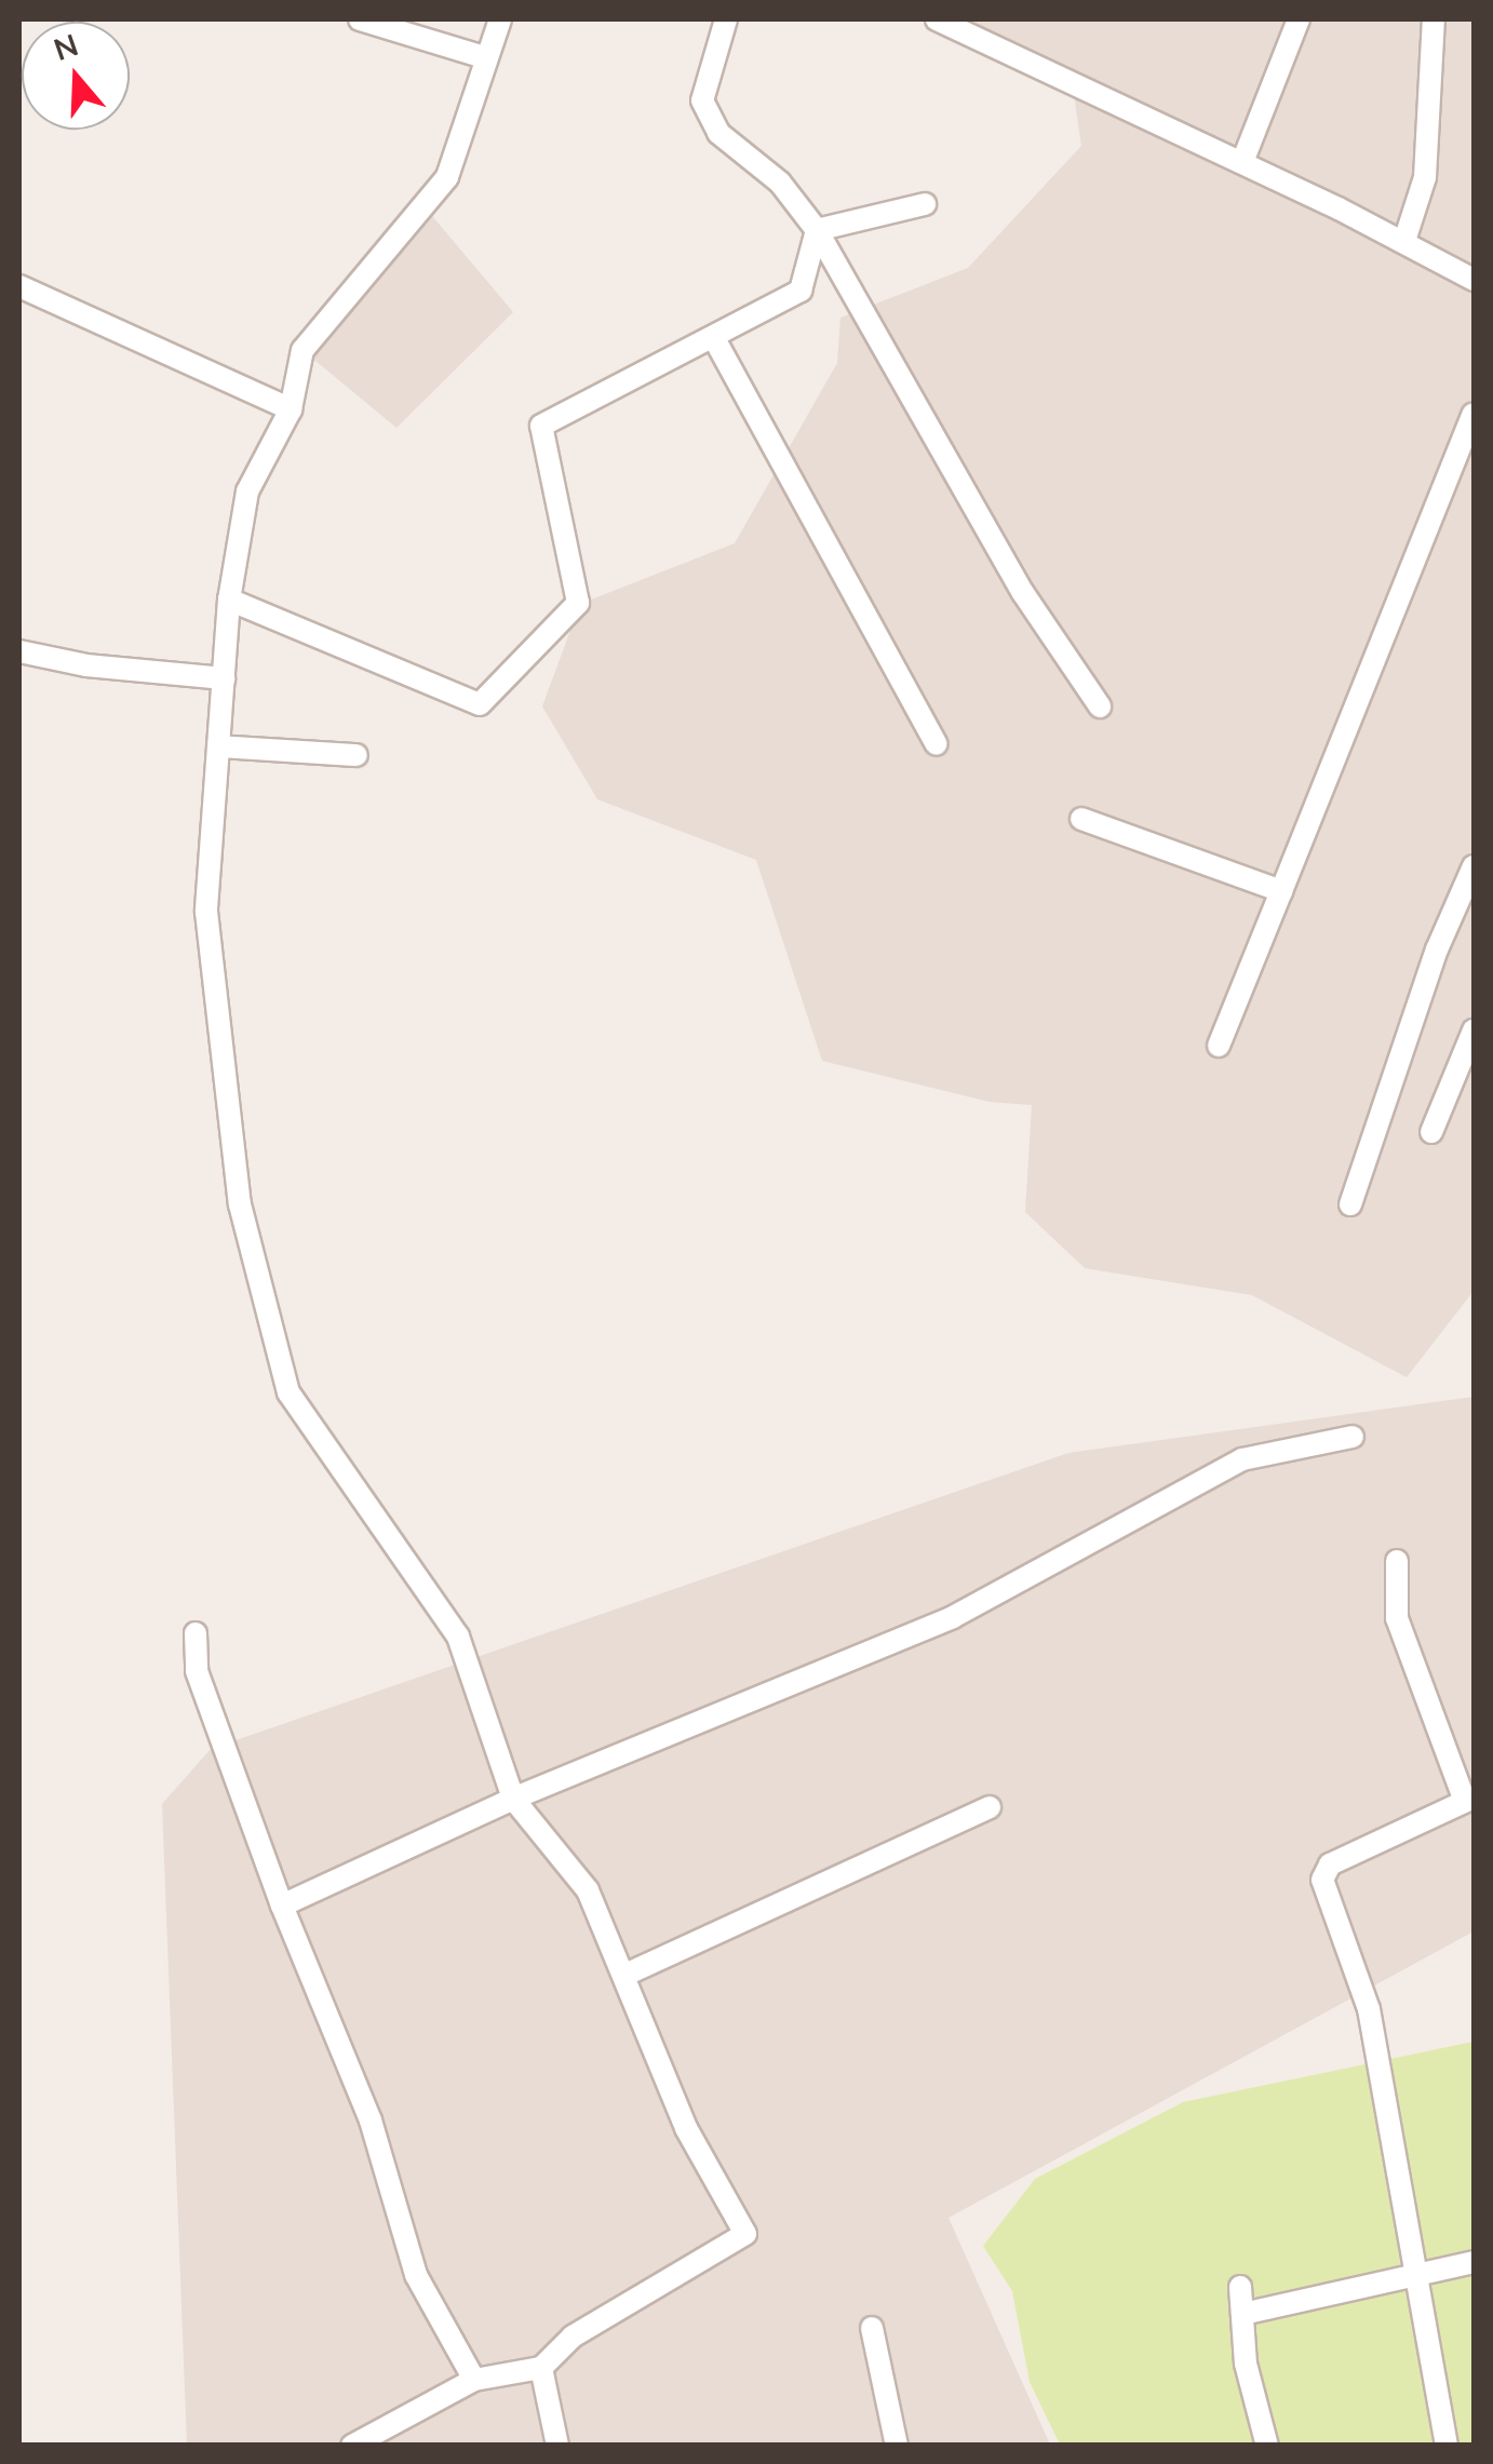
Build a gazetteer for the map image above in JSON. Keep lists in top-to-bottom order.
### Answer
{
  "north": "top"
}
